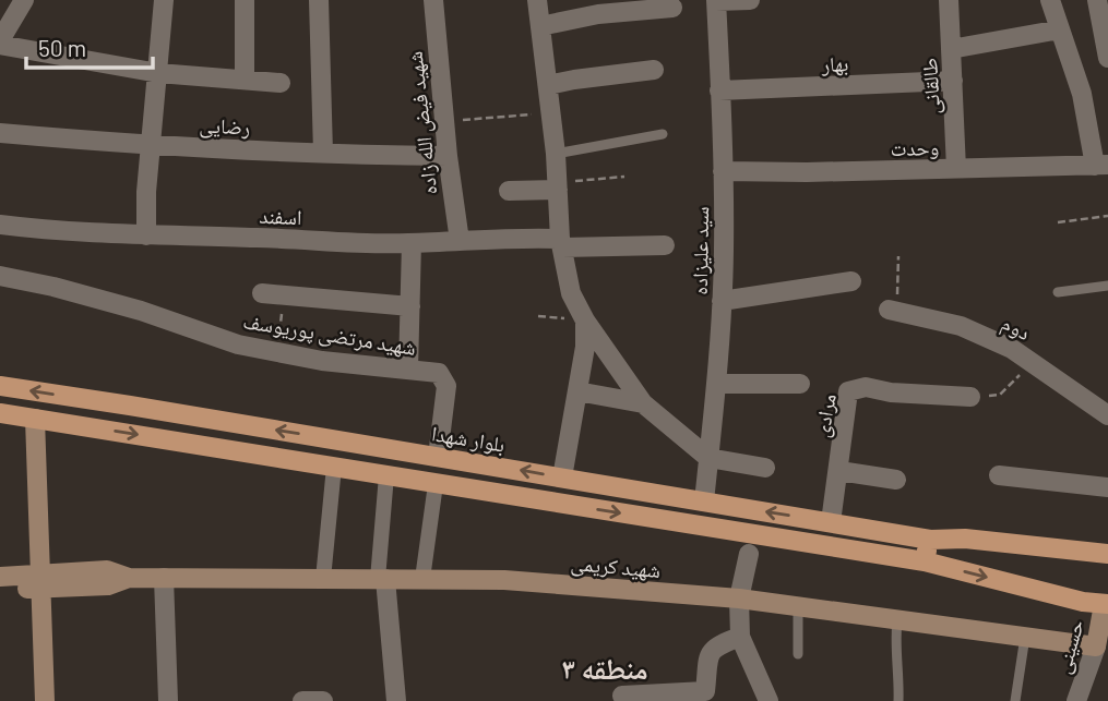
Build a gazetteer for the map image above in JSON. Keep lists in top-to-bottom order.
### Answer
{
  "streets": {
    "main road": ["بلوار شهدا", "شهید کریمی", "حسینی"],
    "street": [
      "بهار",
      "طالقانی",
      "شهید فیض الله زاده",
      "رضایی",
      "وحدت",
      "اسفند",
      "سید علیزاده",
      "دوم",
      "شهید مرتضی پوریوسف",
      "مرادی"
    ]
  },
  "crossings": [
    ["بهار", "طالقانی"],
    ["بهار", "سید علیزاده"],
    ["طالقانی", "وحدت"],
    ["شهید فیض الله زاده", "رضایی"],
    ["شهید فیض الله زاده", "اسفند"],
    ["وحدت", "سید علیزاده"],
    ["سید علیزاده", "بلوار شهدا"],
    ["شهید مرتضی پوریوسف", "بلوار شهدا"],
    ["مرادی", "بلوار شهدا"],
    ["شهید کریمی", "حسینی"]
  ],
  "districts": ["منطقه ۳"],
  "scale_bar": "50 m"
}
